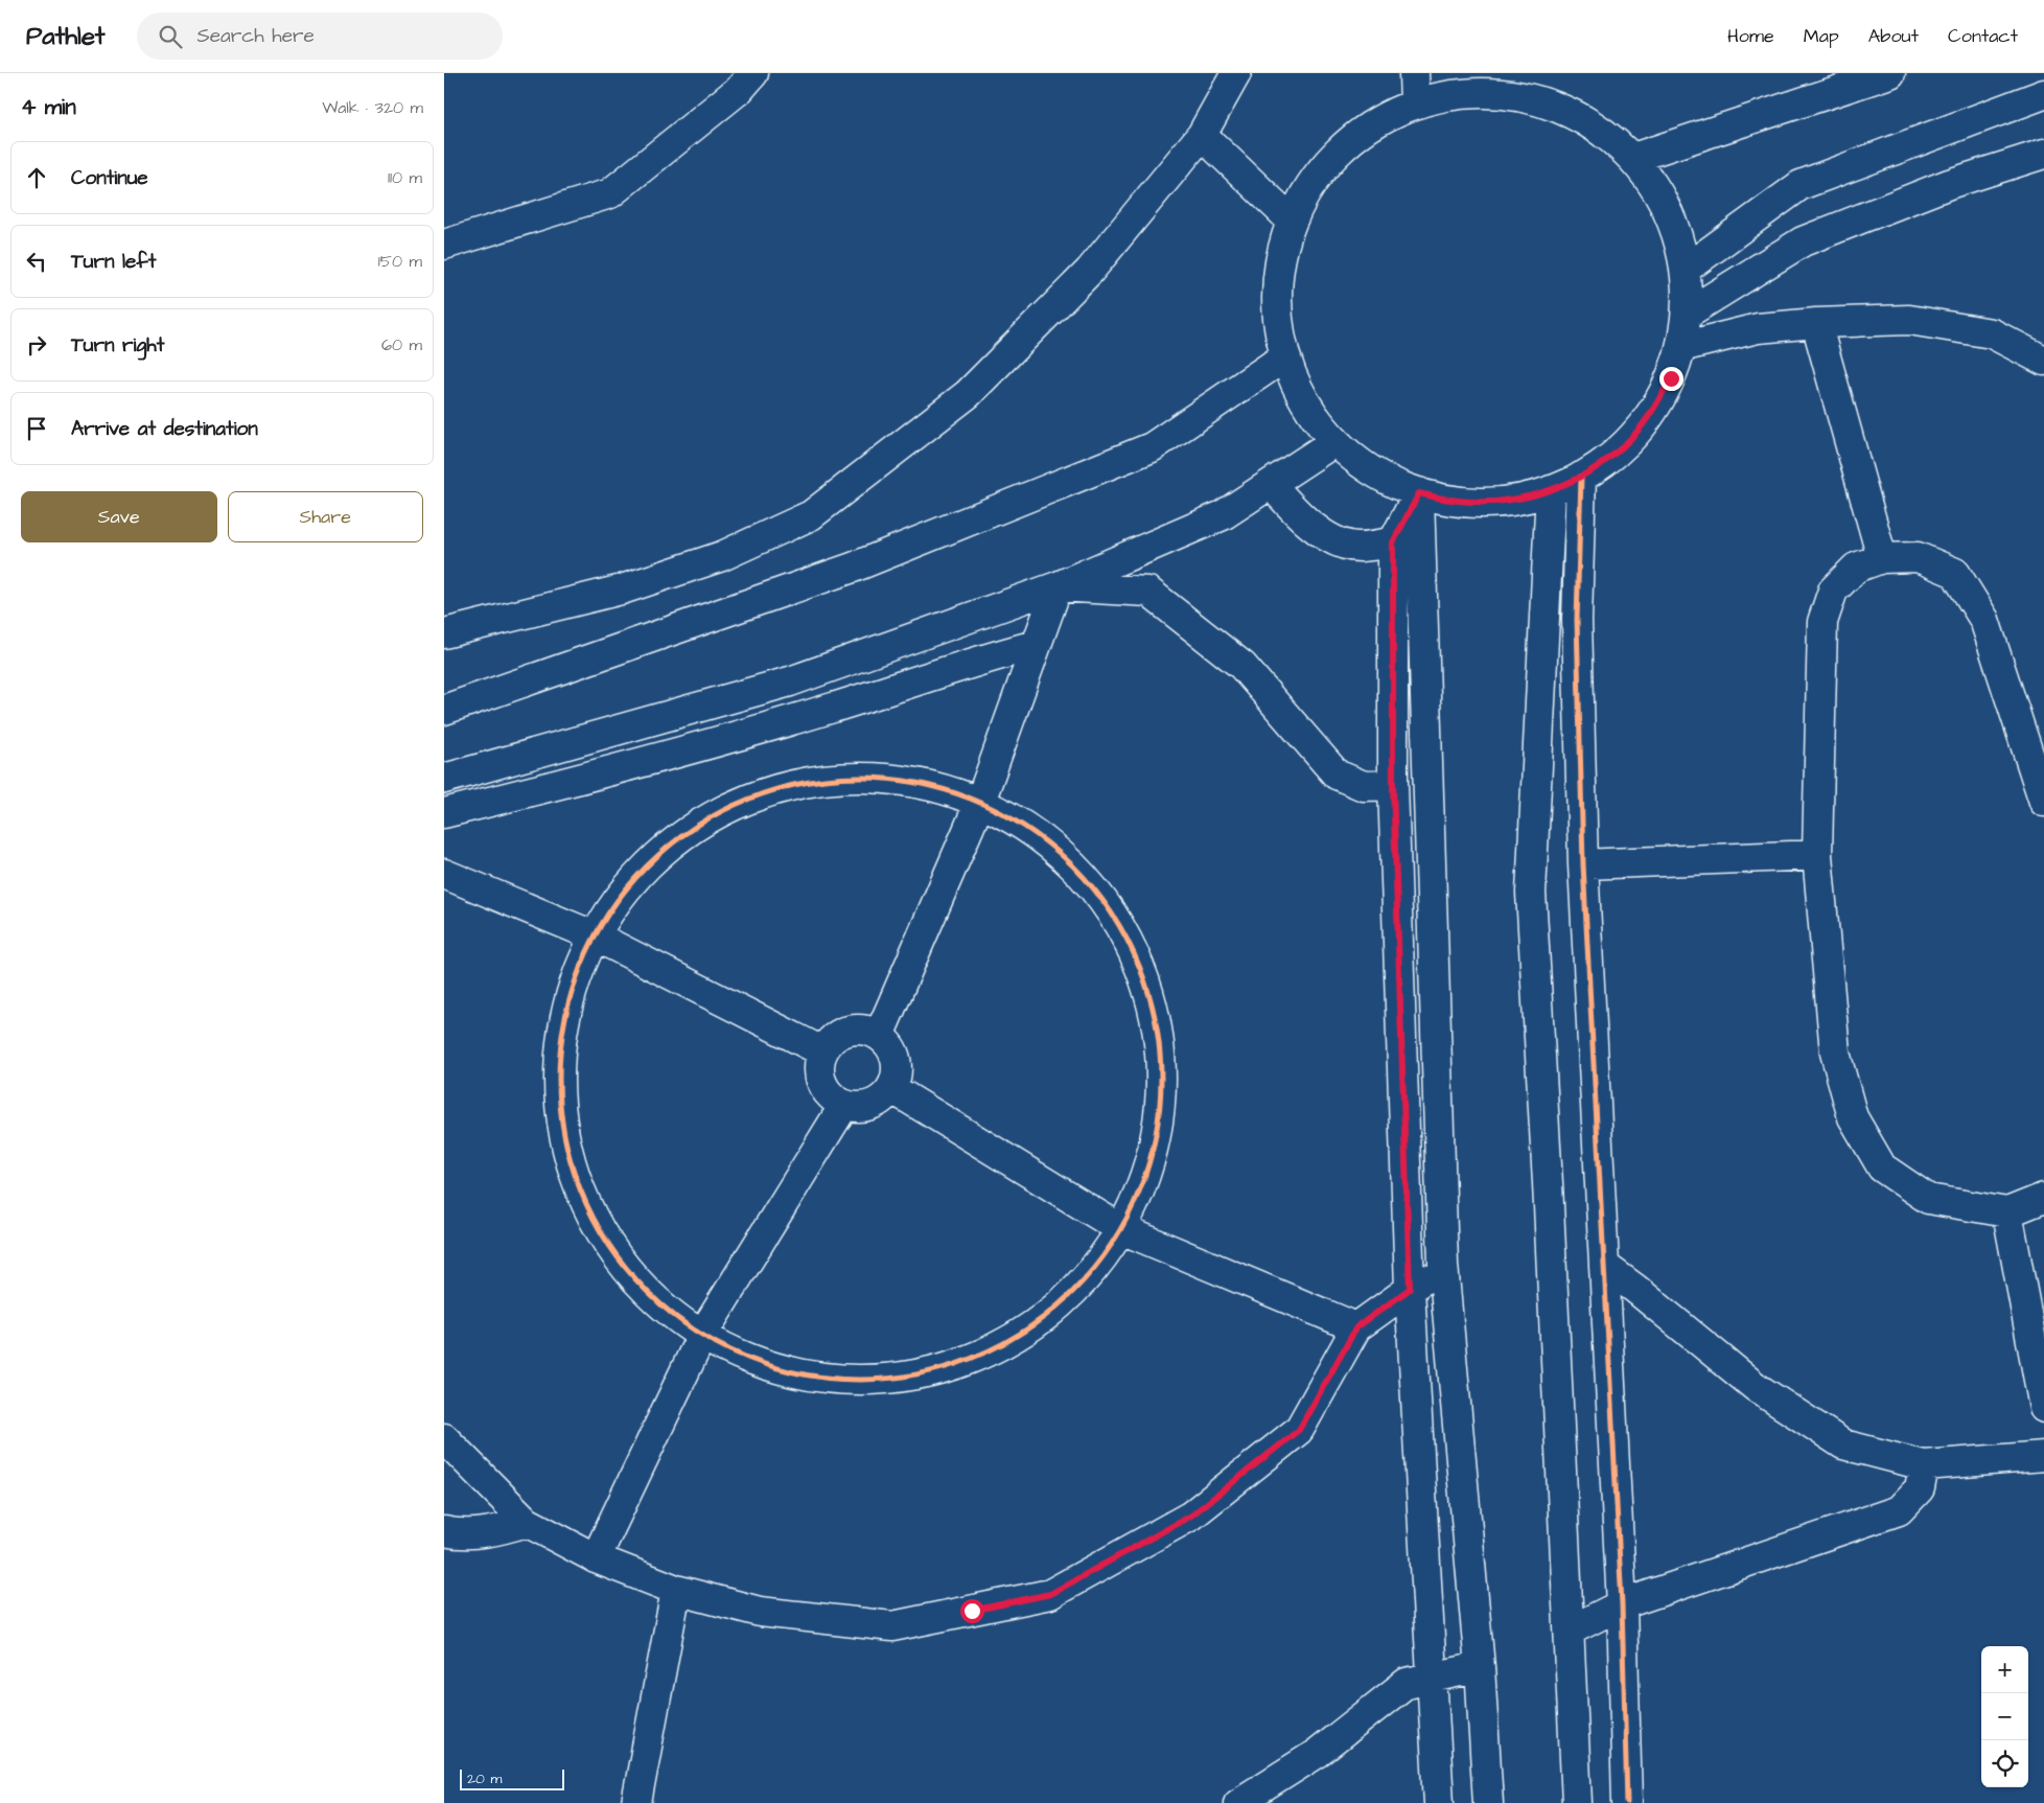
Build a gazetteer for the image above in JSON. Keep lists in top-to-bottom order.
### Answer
{
  "scale_bar": "20 m",
  "page": {
    "header": "Pathlet",
    "search": "Search here",
    "nav": [
      "Home",
      "Map",
      "About",
      "Contact"
    ],
    "heading": ["4 min", "Walk · 320 m"],
    "list": [
      ["Continue", "110 m"],
      ["Turn left", "150 m"],
      ["Turn right", "60 m"],
      "Arrive at destination"
    ],
    "buttons": ["Save", "Share"],
    "map_buttons": ["+", "−"],
    "scale": "20 m"
  }
}
